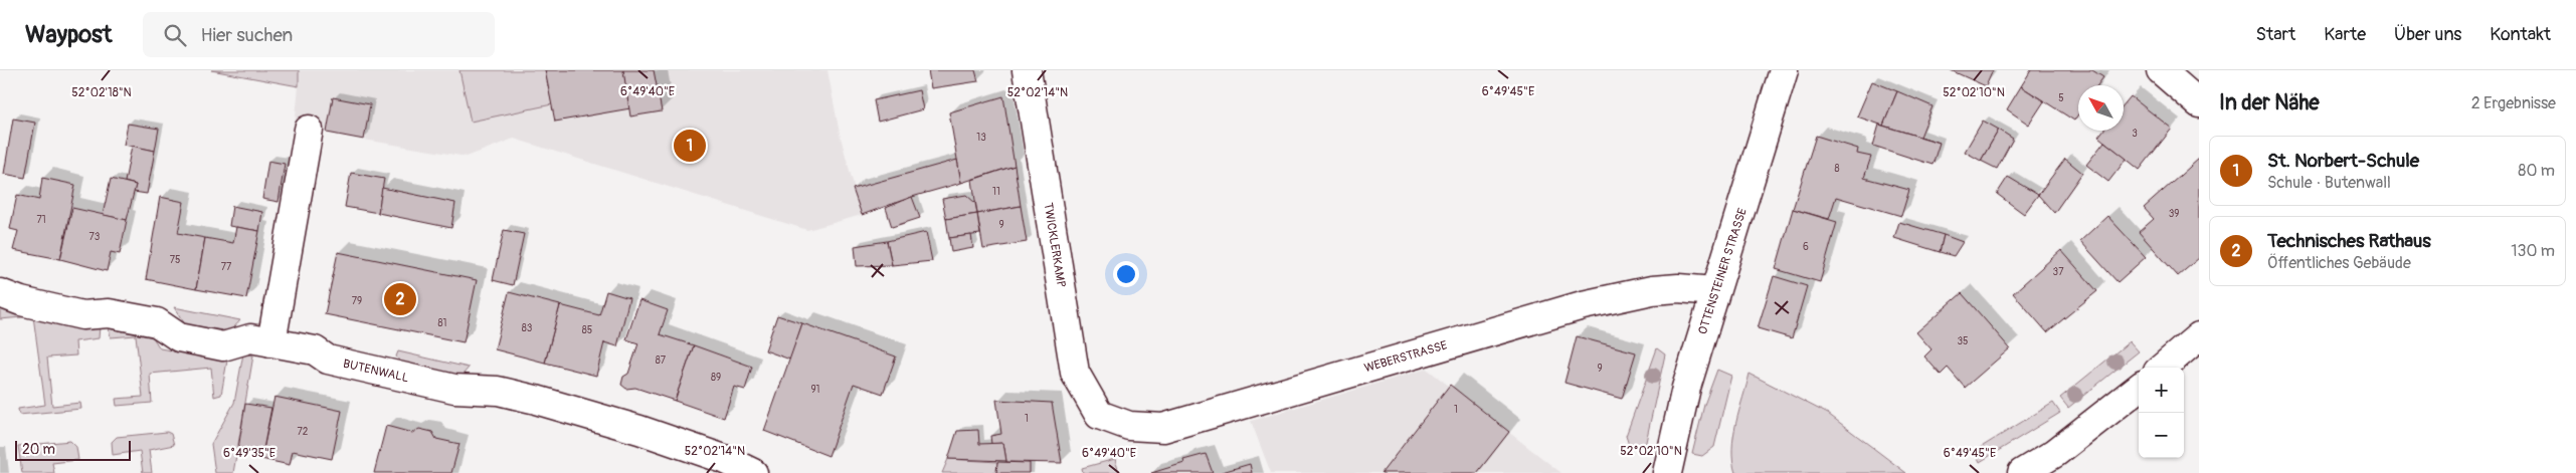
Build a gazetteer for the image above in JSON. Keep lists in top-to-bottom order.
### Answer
{
  "streets": {
    "street": [
      "TWICKLERKAMP",
      "OTTENSTEINER STRASSE",
      "WEBERSTRASSE",
      "BUTENWALL"
    ]
  },
  "crossings": [
    ["TWICKLERKAMP", "WEBERSTRASSE"],
    ["OTTENSTEINER STRASSE", "WEBERSTRASSE"]
  ],
  "house_numbers": [
    "5",
    "3",
    "13",
    "8",
    "11",
    "39",
    "71",
    "9",
    "73",
    "6",
    "75",
    "77",
    "37",
    "79",
    "81",
    "83",
    "85",
    "35",
    "87",
    "9",
    "89",
    "91",
    "1",
    "1",
    "72"
  ],
  "scale_bar": "20 m",
  "north": "top left",
  "page": {
    "header": "Waypost",
    "search": "Hier suchen",
    "nav": [
      "Start",
      "Karte",
      "Über uns",
      "Kontakt"
    ],
    "heading": ["In der Nähe", "2 Ergebnisse"],
    "pins": ["1", "2"],
    "list": [
      {
        "mark": "1",
        "name": "St. Norbert-Schule",
        "note": "Schule · Butenwall",
        "value": "80 m"
      },
      {
        "mark": "2",
        "name": "Technisches Rathaus",
        "note": "Öffentliches Gebäude",
        "value": "130 m"
      }
    ],
    "map_buttons": ["+", "−"],
    "scale": "20 m"
  },
  "coordinates": [
    "6°49'40\"E",
    "6°49'45\"E",
    "52°02'18\"N",
    "52°02'14\"N",
    "52°02'10\"N",
    "6°49'35\"E"
  ]
}
